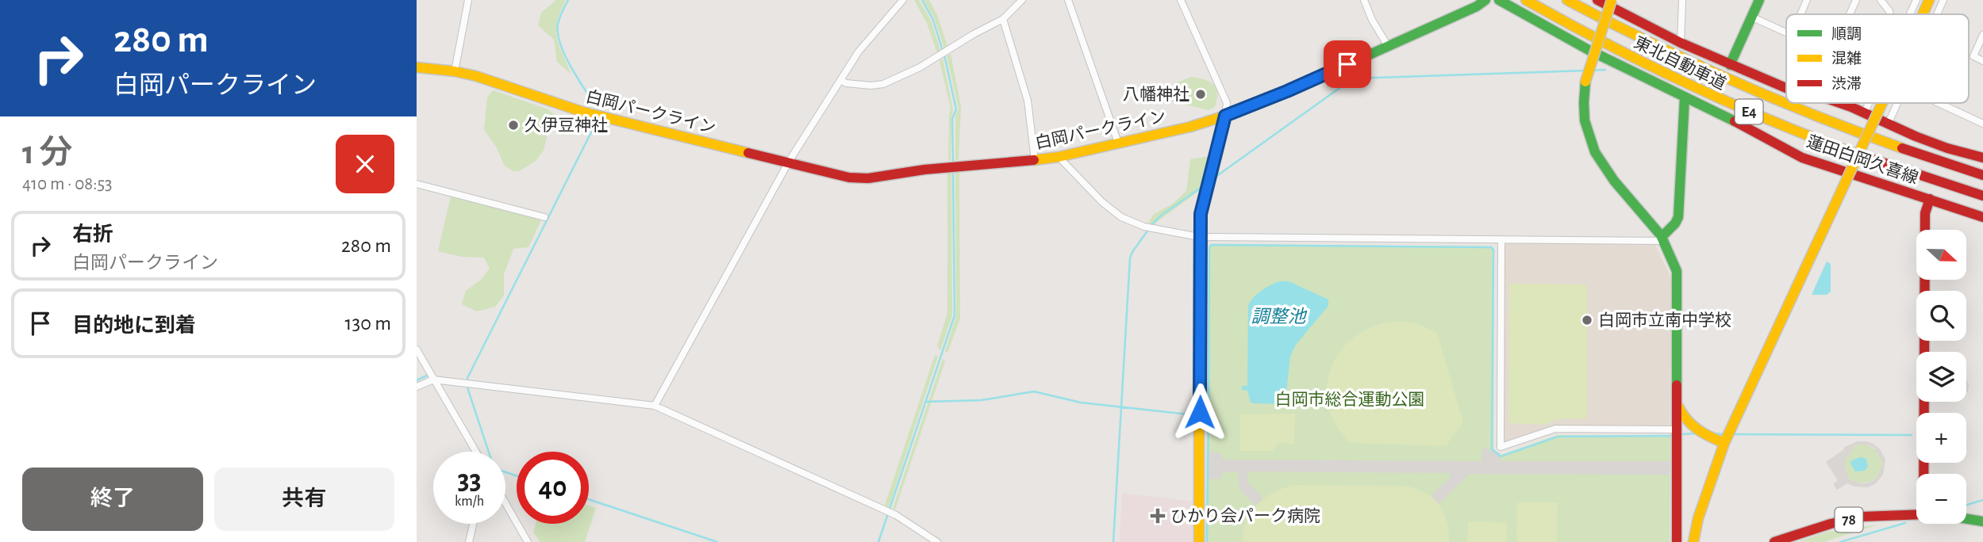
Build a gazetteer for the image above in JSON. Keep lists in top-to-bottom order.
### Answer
{
  "streets": {
    "main road": [
      "東北自動車道",
      "E4",
      "白岡パークライン",
      "蓮田白岡久喜線",
      "78"
    ]
  },
  "water": ["調整池"],
  "parks": ["白岡市総合運動公園"],
  "places": {
    "other": ["八幡神社", "久伊豆神社", "白岡市立南中学校"],
    "health": ["ひかり会パーク病院"]
  },
  "legend": ["順調", "混雑", "渋滞"],
  "north": "right",
  "page": {
    "turn": ["280 m", "白岡パークライン"],
    "heading": ["1 分", "410 m · 08:53"],
    "list": [
      {
        "name": "右折",
        "note": "白岡パークライン",
        "value": "280 m"
      },
      {
        "name": "目的地に到着",
        "value": "130 m"
      }
    ],
    "map_buttons": ["+", "−"],
    "speed": "33 km/h",
    "limit": "40",
    "buttons": ["終了", "共有"]
  }
}
